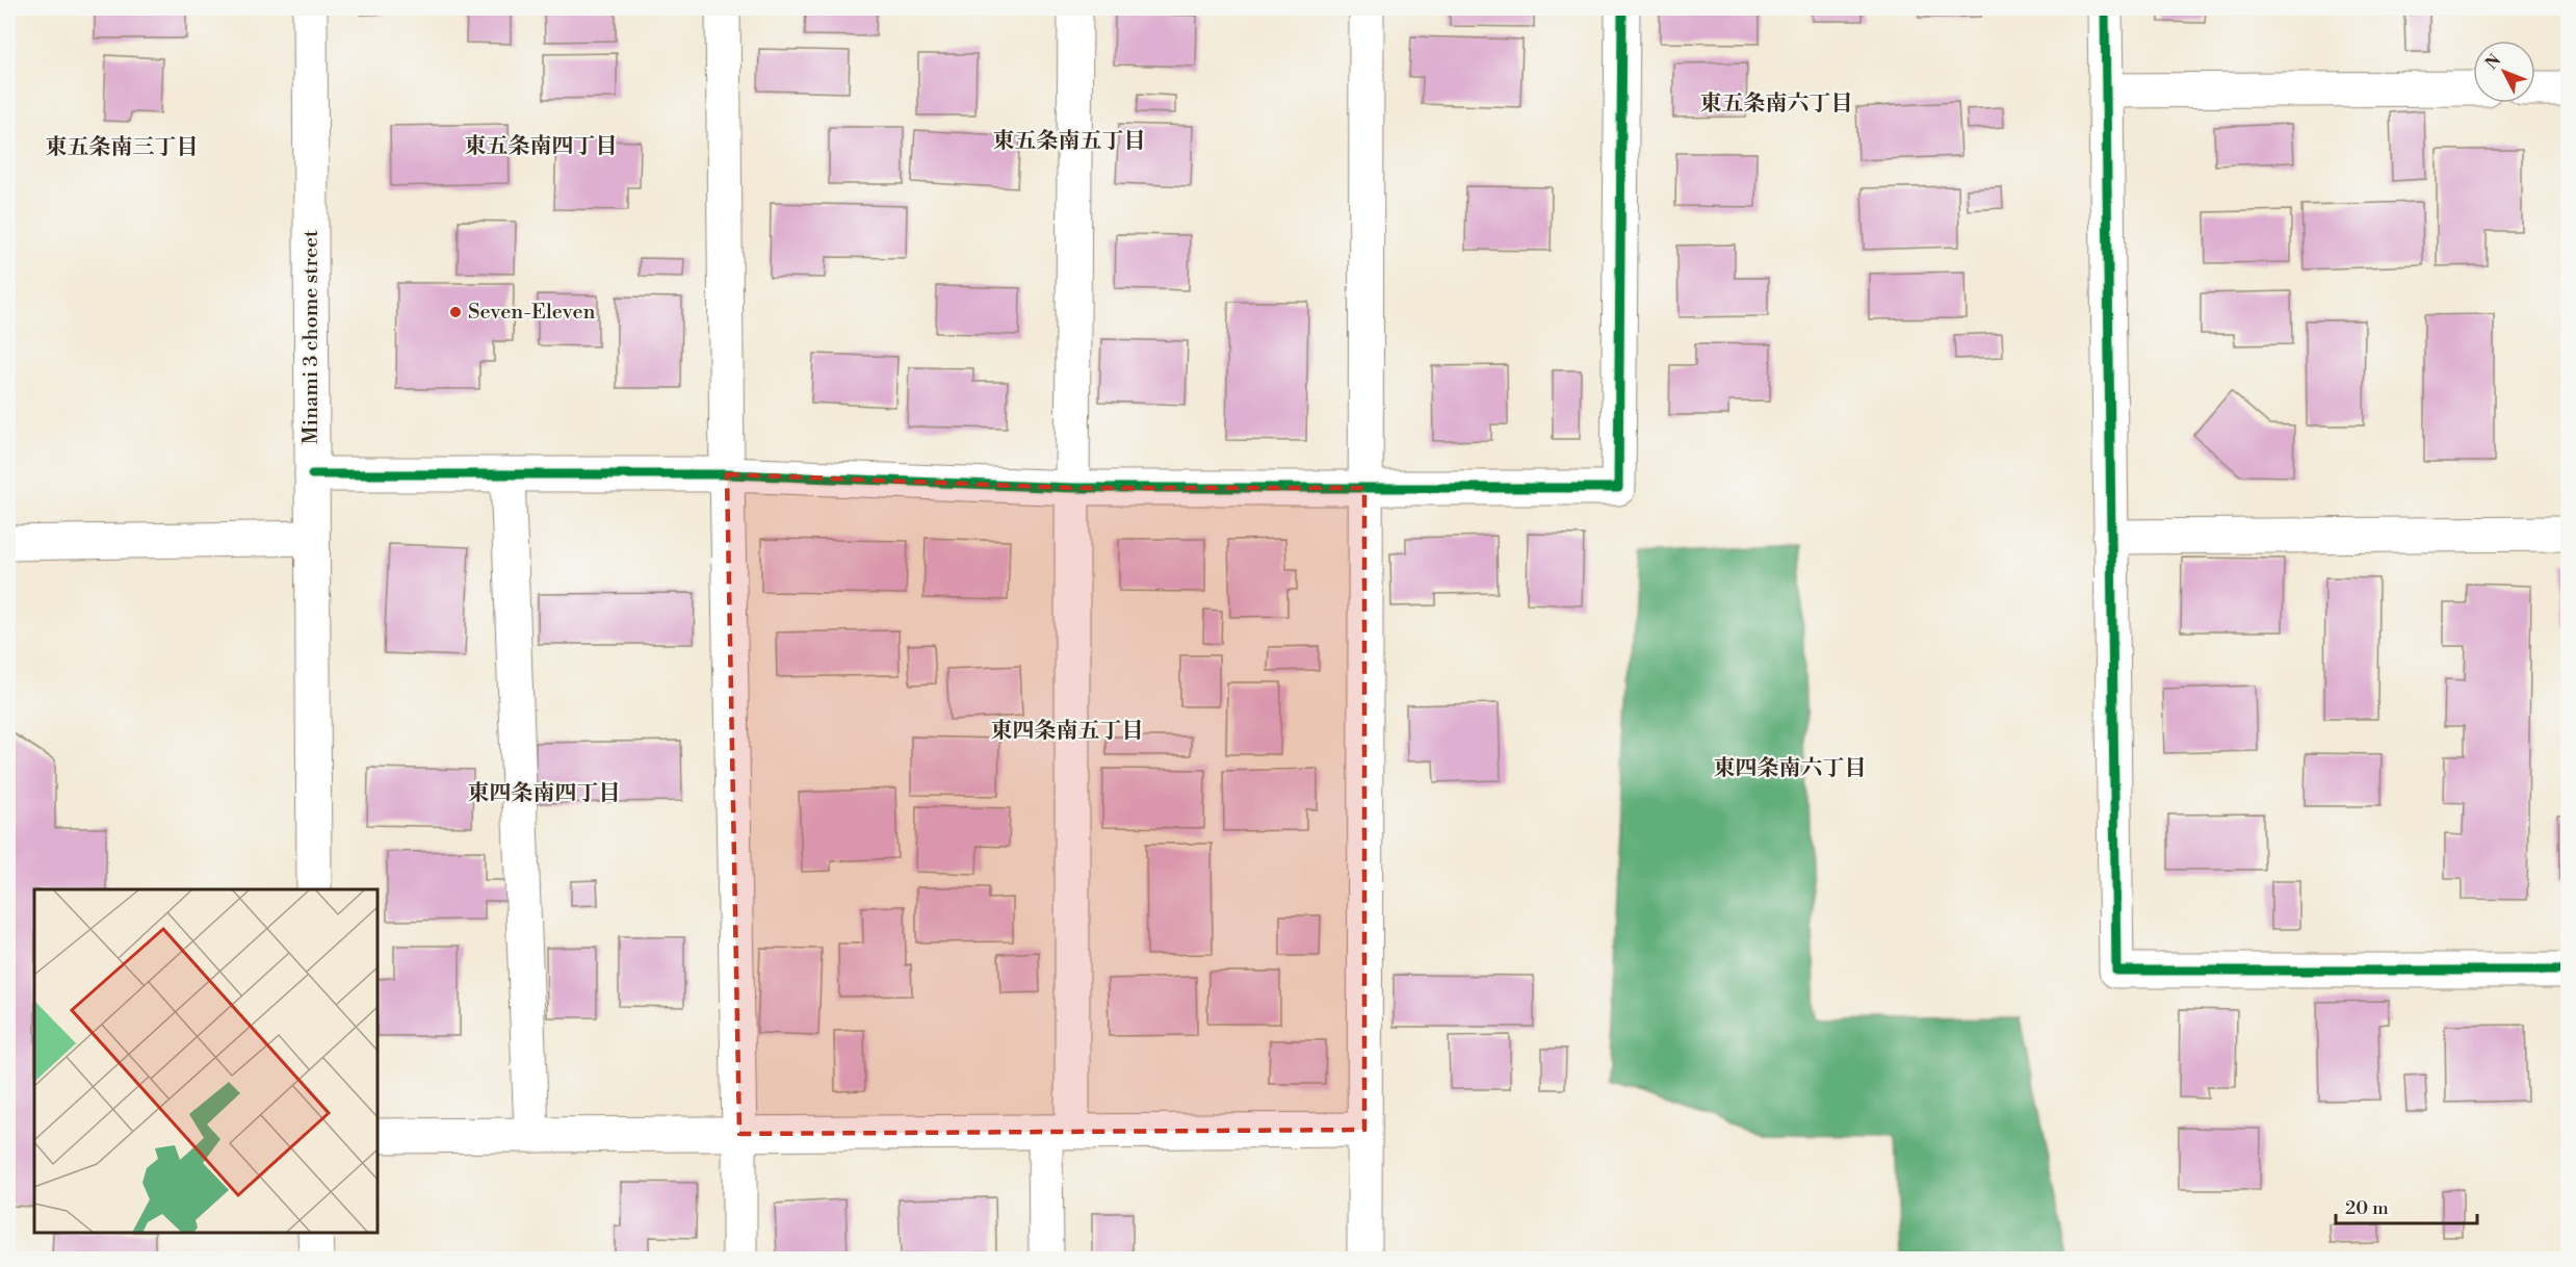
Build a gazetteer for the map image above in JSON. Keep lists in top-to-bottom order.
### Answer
{
  "streets": {
    "street": ["Minami 3 chome street"]
  },
  "districts": [
    "東五条南六丁目",
    "東五条南五丁目",
    "東五条南四丁目",
    "東五条南三丁目",
    "東四条南五丁目",
    "東四条南六丁目",
    "東四条南四丁目"
  ],
  "places": ["Seven-Eleven"],
  "scale_bar": "20 m",
  "north": "top left"
}
